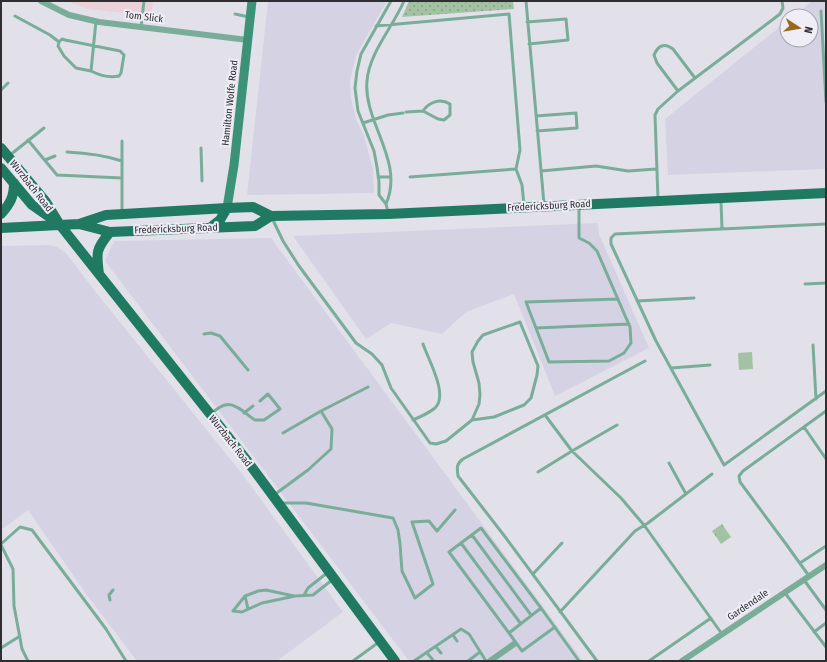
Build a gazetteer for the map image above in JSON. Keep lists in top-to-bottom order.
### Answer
{
  "streets": {
    "main road": ["Wurzbach Road", "Fredericksburg Road"],
    "street": ["Tom Slick", "Hamilton Wolfe Road", "Gardendale"]
  },
  "crossings": [
    ["Tom Slick", "Hamilton Wolfe Road"],
    ["Hamilton Wolfe Road", "Fredericksburg Road"],
    ["Wurzbach Road", "Fredericksburg Road"]
  ],
  "north": "right"
}
